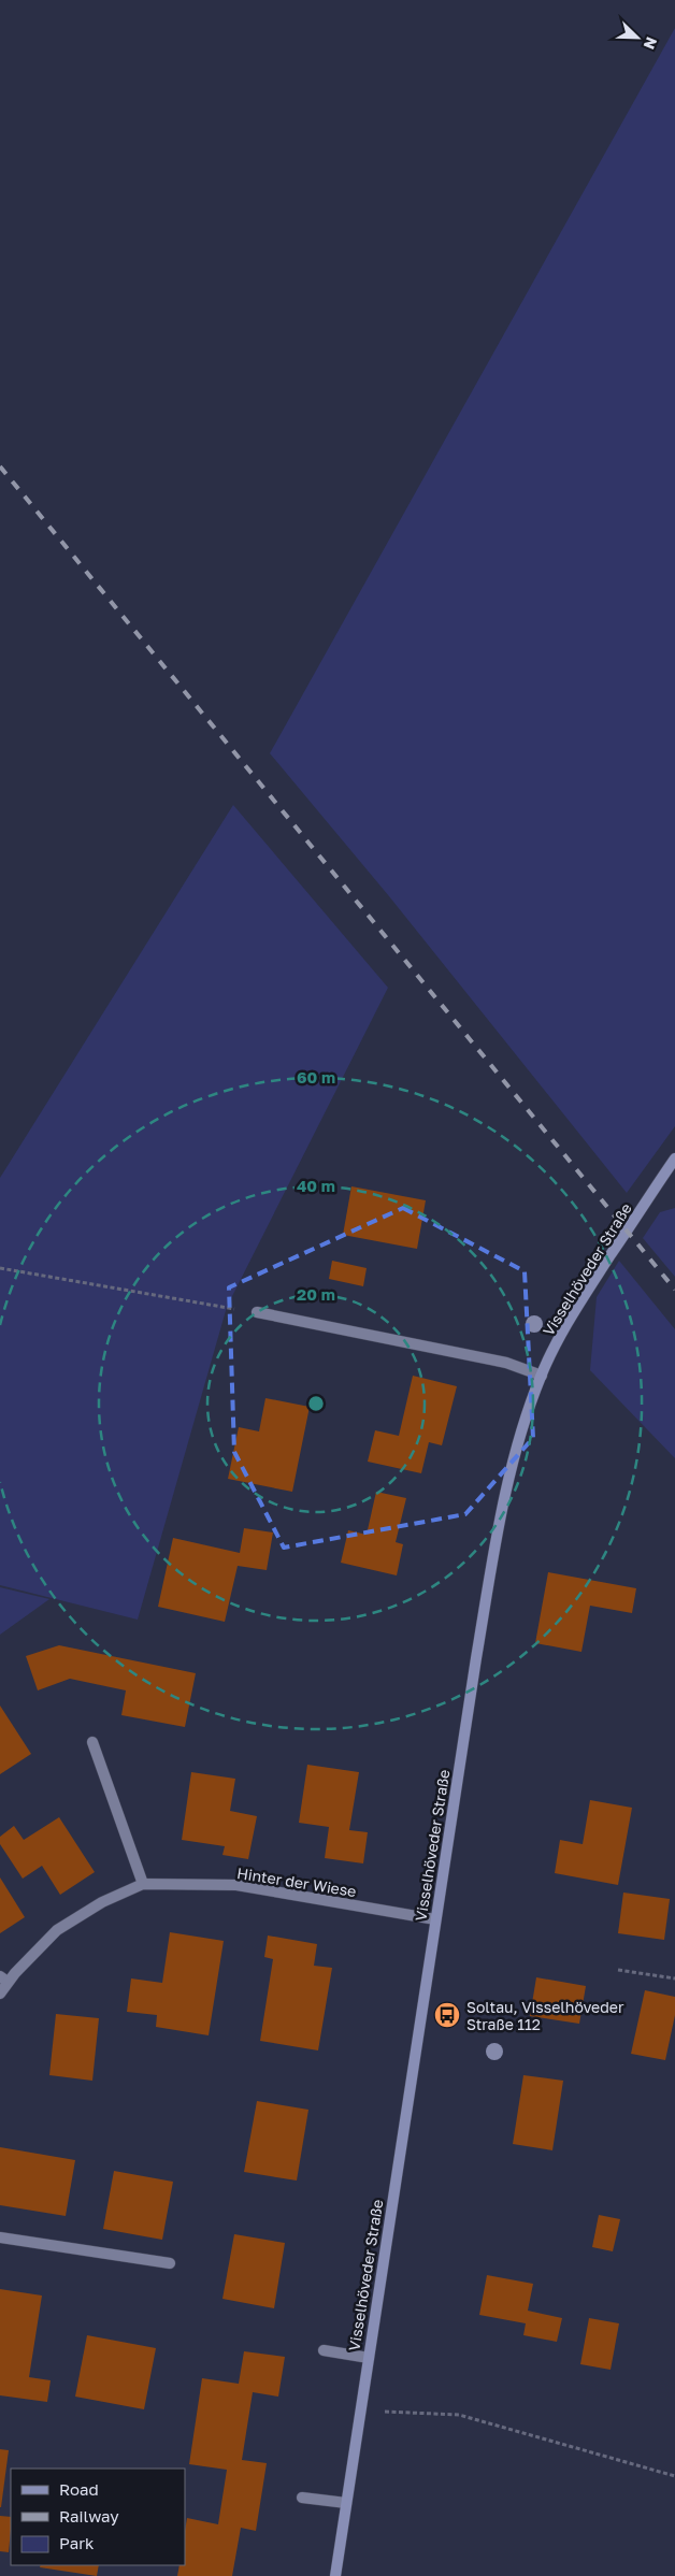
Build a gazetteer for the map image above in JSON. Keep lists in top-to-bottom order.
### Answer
{
  "streets": {
    "street": ["Visselhöveder Straße", "Hinter der Wiese"]
  },
  "crossings": [
    ["Visselhöveder Straße", "Hinter der Wiese"]
  ],
  "places": {
    "bus stop": ["Soltau, Visselhöveder Straße 112"]
  },
  "legend": ["Road", "Railway", "Park"],
  "north": "bottom right",
  "rings": ["60 m", "40 m", "20 m"]
}
